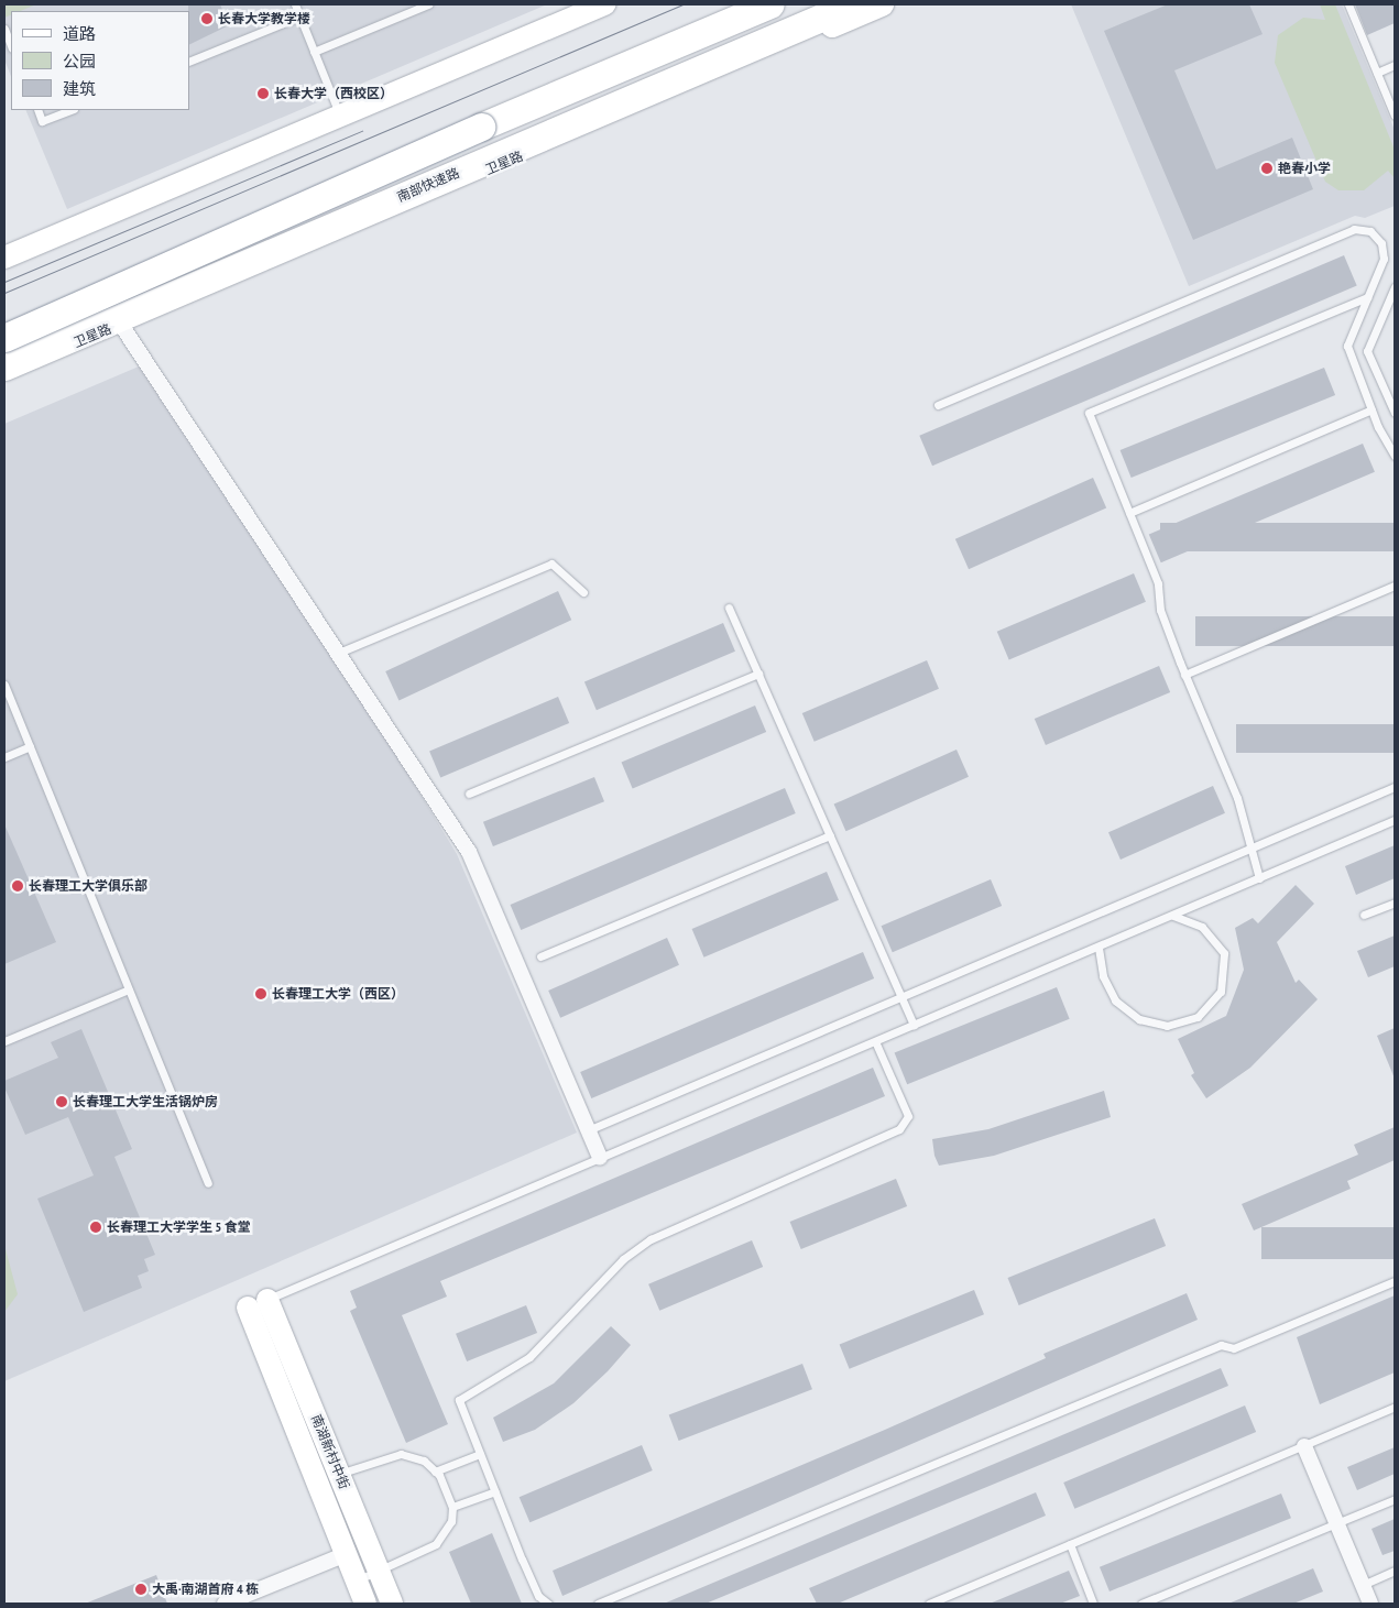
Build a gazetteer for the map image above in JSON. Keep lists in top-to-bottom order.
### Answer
{
  "streets": {
    "highway": ["南部快速路"],
    "main road": ["卫星路"],
    "street": ["南湖新村中街"]
  },
  "places": [
    "长春大学教学楼",
    "长春大学（西校区）",
    "艳春小学",
    "长春理工大学俱乐部",
    "长春理工大学（西区）",
    "长春理工大学生活锅炉房",
    "长春理工大学学生 5 食堂",
    "大禹·南湖首府 4 栋"
  ],
  "legend": ["道路", "公园", "建筑"]
}
